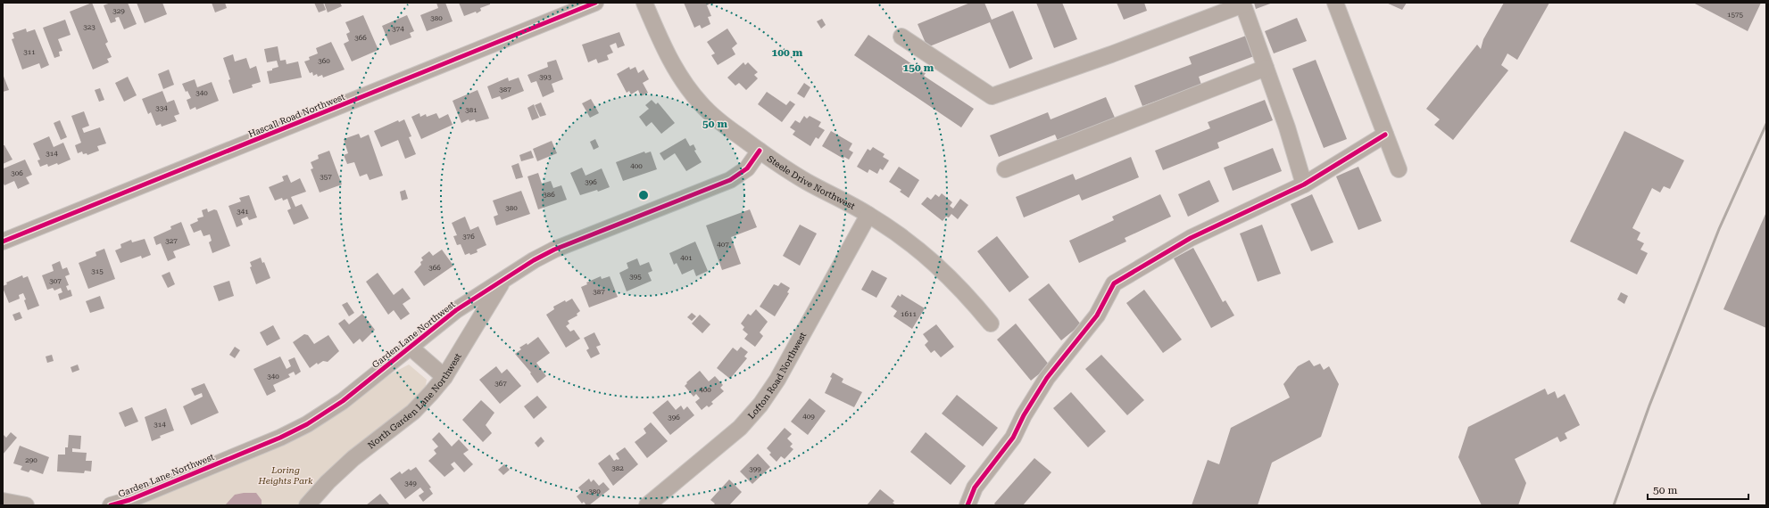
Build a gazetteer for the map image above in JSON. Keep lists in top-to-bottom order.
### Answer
{
  "streets": {
    "street": [
      "Hascall Road Northwest",
      "Steele Drive Northwest",
      "Garden Lane Northwest",
      "Lofton Road Northwest",
      "North Garden Lane Northwest"
    ]
  },
  "crossings": [
    ["Steele Drive Northwest", "Garden Lane Northwest"],
    ["Steele Drive Northwest", "Lofton Road Northwest"],
    ["Garden Lane Northwest", "North Garden Lane Northwest"]
  ],
  "parks": ["Loring Heights Park"],
  "house_numbers": [
    "329",
    "1575",
    "380",
    "323",
    "374",
    "366",
    "311",
    "360",
    "393",
    "387",
    "340",
    "334",
    "381",
    "314",
    "400",
    "306",
    "357",
    "396",
    "386",
    "380",
    "341",
    "376",
    "327",
    "407",
    "401",
    "366",
    "315",
    "395",
    "307",
    "387",
    "1611",
    "340",
    "367",
    "400",
    "409",
    "396",
    "314",
    "290",
    "382",
    "399",
    "349",
    "380"
  ],
  "scale_bar": "50 m",
  "rings": ["100 m", "150 m", "50 m"]
}
